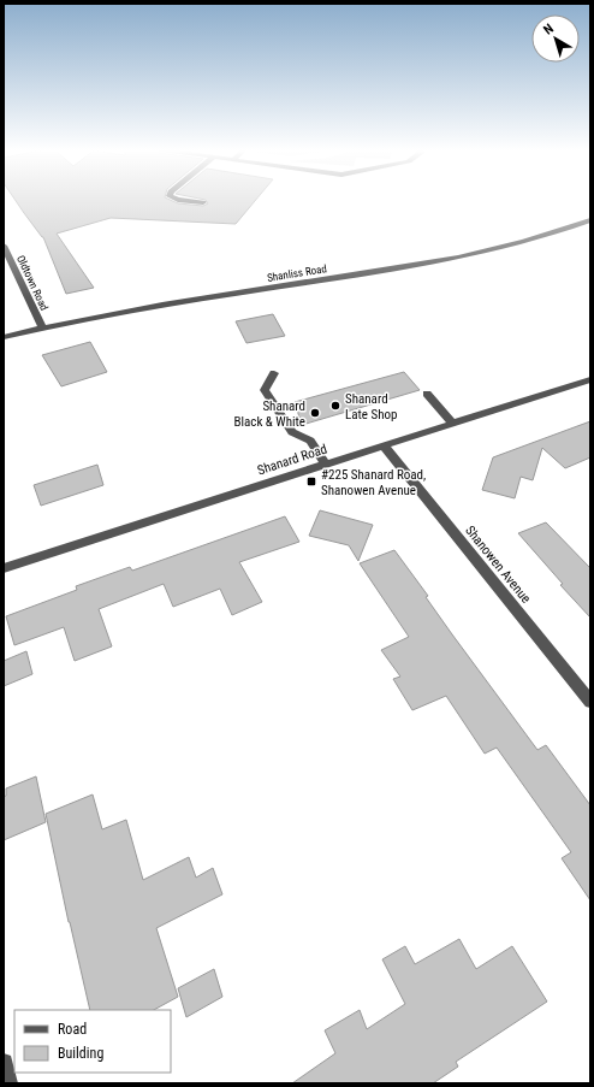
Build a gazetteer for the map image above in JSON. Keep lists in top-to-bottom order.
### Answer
{
  "streets": {
    "street": [
      "Shanliss Road",
      "Oldtown Road",
      "Shanard Road",
      "Shanowen Avenue"
    ]
  },
  "crossings": [
    ["Shanliss Road", "Oldtown Road"],
    ["Shanard Road", "Shanowen Avenue"]
  ],
  "places": {
    "other": ["Shanard Late Shop", "Shanard Black & White"],
    "transit": ["#225 Shanard Road, Shanowen Avenue"]
  },
  "legend": ["Road", "Building"],
  "north": "top left"
}
